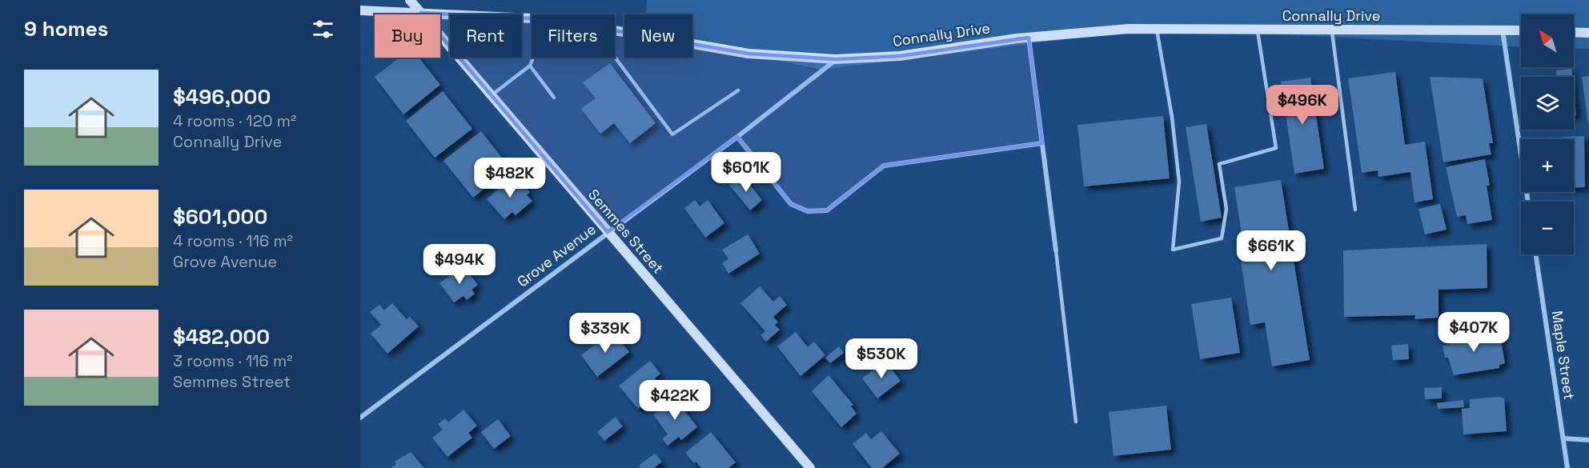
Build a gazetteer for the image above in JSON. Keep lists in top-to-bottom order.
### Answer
{
  "streets": {
    "street": [
      "Connally Drive",
      "Semmes Street",
      "Grove Avenue",
      "Maple Street"
    ]
  },
  "crossings": [
    ["Connally Drive", "Semmes Street"],
    ["Connally Drive", "Grove Avenue"],
    ["Semmes Street", "Grove Avenue"]
  ],
  "north": "top left",
  "page": {
    "heading": "9 homes",
    "map_buttons": ["+", "−"],
    "chip": [
      "Buy",
      "Rent",
      "Filters",
      "New"
    ],
    "list": [
      {
        "name": "$496,000",
        "note": "4 rooms · 120 m² · Connally Drive"
      },
      {
        "name": "$601,000",
        "note": "4 rooms · 116 m² · Grove Avenue"
      },
      {
        "name": "$482,000",
        "note": "3 rooms · 116 m² · Semmes Street"
      }
    ],
    "price": [
      "$496K",
      "$601K",
      "$482K",
      "$661K",
      "$494K",
      "$407K",
      "$339K",
      "$530K",
      "$422K"
    ]
  }
}
